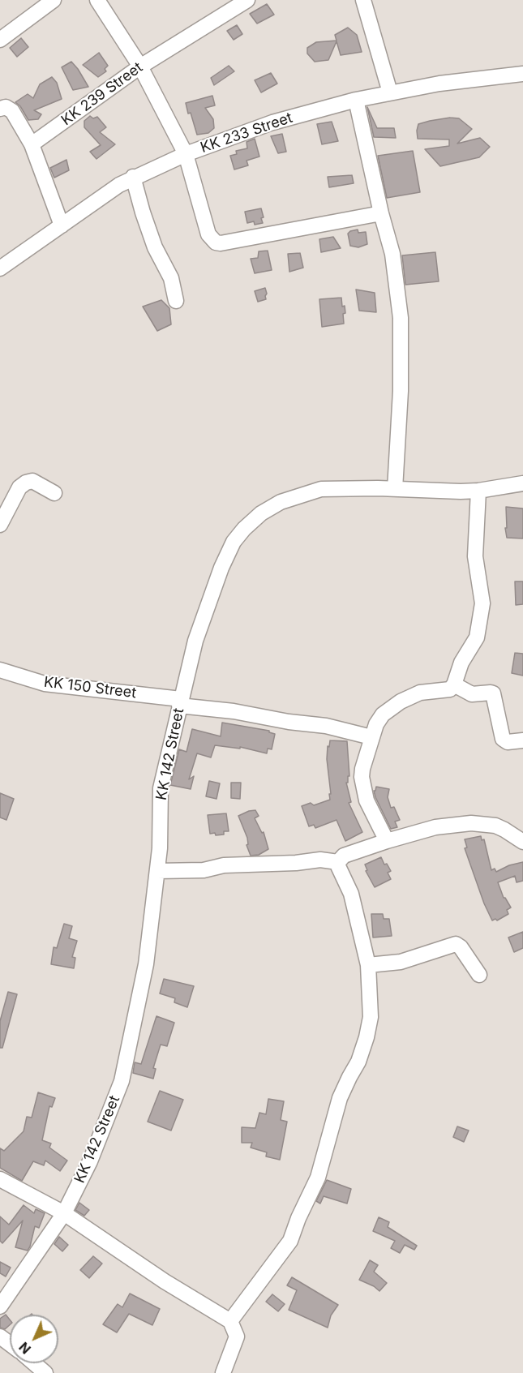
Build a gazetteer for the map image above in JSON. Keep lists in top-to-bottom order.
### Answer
{
  "streets": {
    "street": [
      "KK 239 Street",
      "KK 233 Street",
      "KK 150 Street",
      "KK 142 Street"
    ]
  },
  "crossings": [
    ["KK 150 Street", "KK 142 Street"]
  ],
  "north": "bottom left"
}
